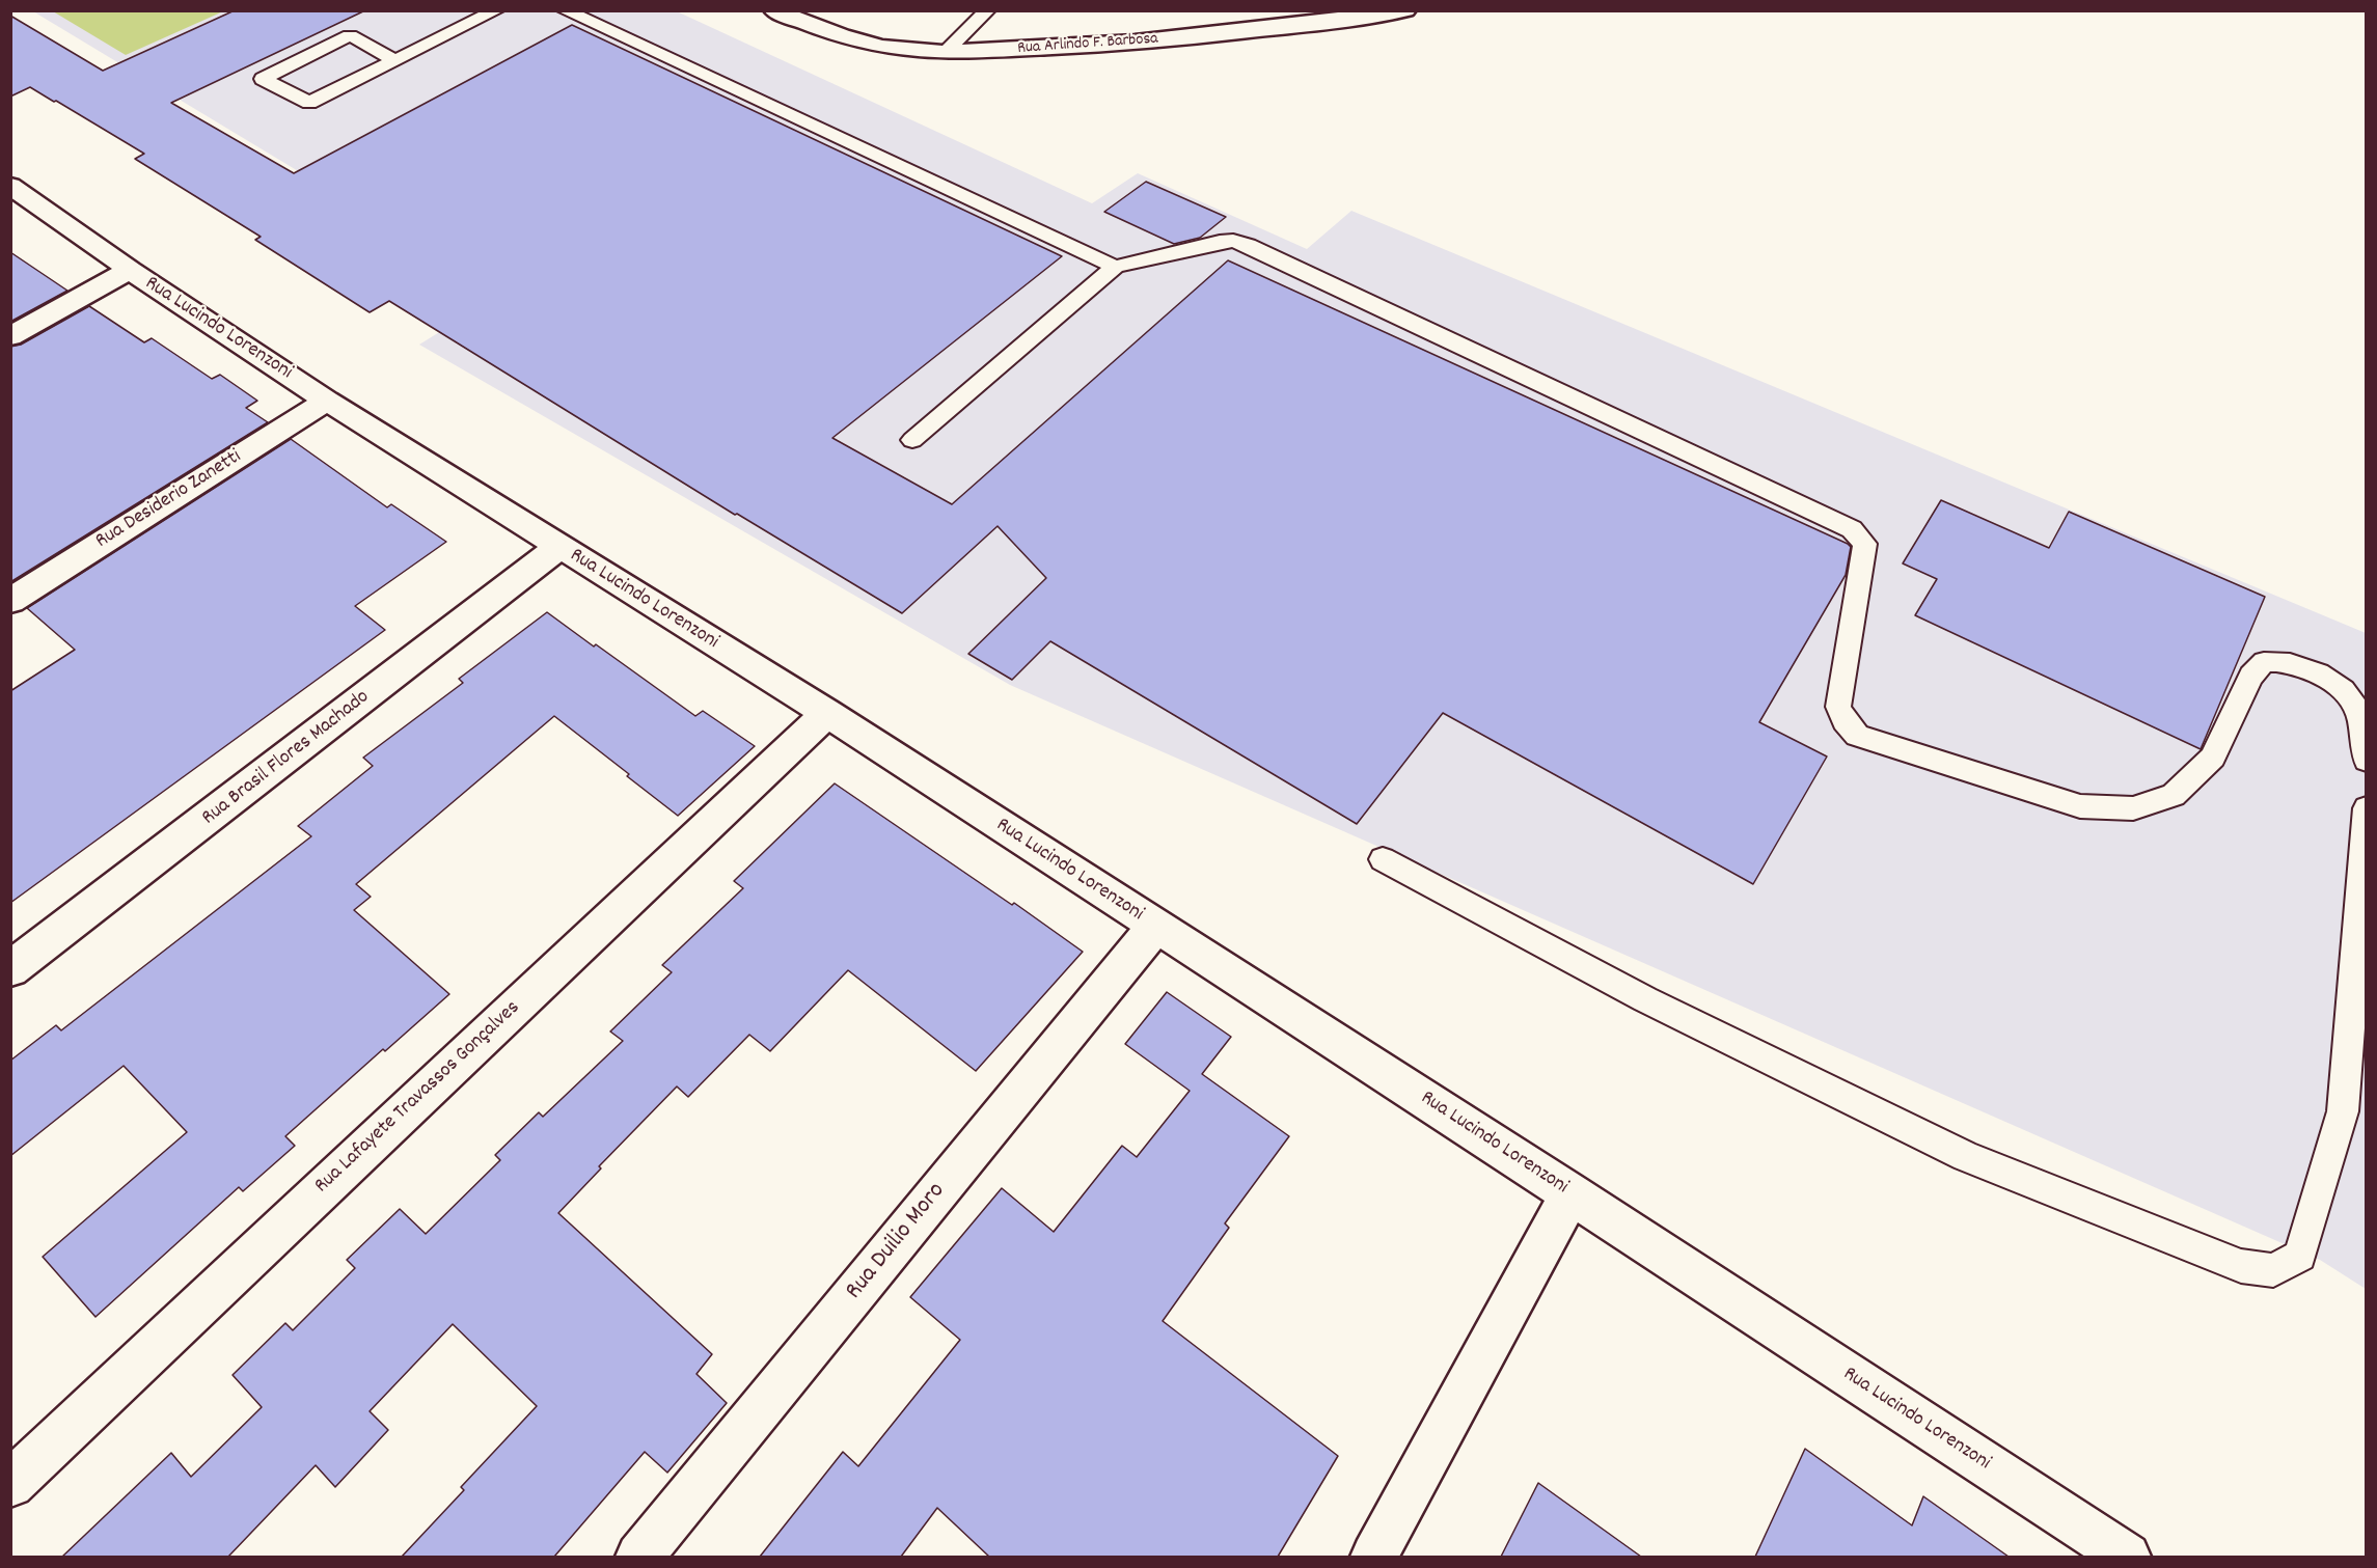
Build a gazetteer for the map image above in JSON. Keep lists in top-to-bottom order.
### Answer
{
  "streets": {
    "street": [
      "Rua Arlindo F. Barbosa",
      "Rua Lucindo Lorenzoni",
      "Rua Desiderio Zanetti",
      "Rua Brasil Flores Machado",
      "Rua Lafayete Travassos Gonçalves",
      "Rua Duilio Moro"
    ]
  },
  "crossings": [
    ["Rua Lucindo Lorenzoni", "Rua Desiderio Zanetti"],
    ["Rua Lucindo Lorenzoni", "Rua Brasil Flores Machado"],
    ["Rua Lucindo Lorenzoni", "Rua Lafayete Travassos Gonçalves"],
    ["Rua Lucindo Lorenzoni", "Rua Duilio Moro"]
  ]
}
